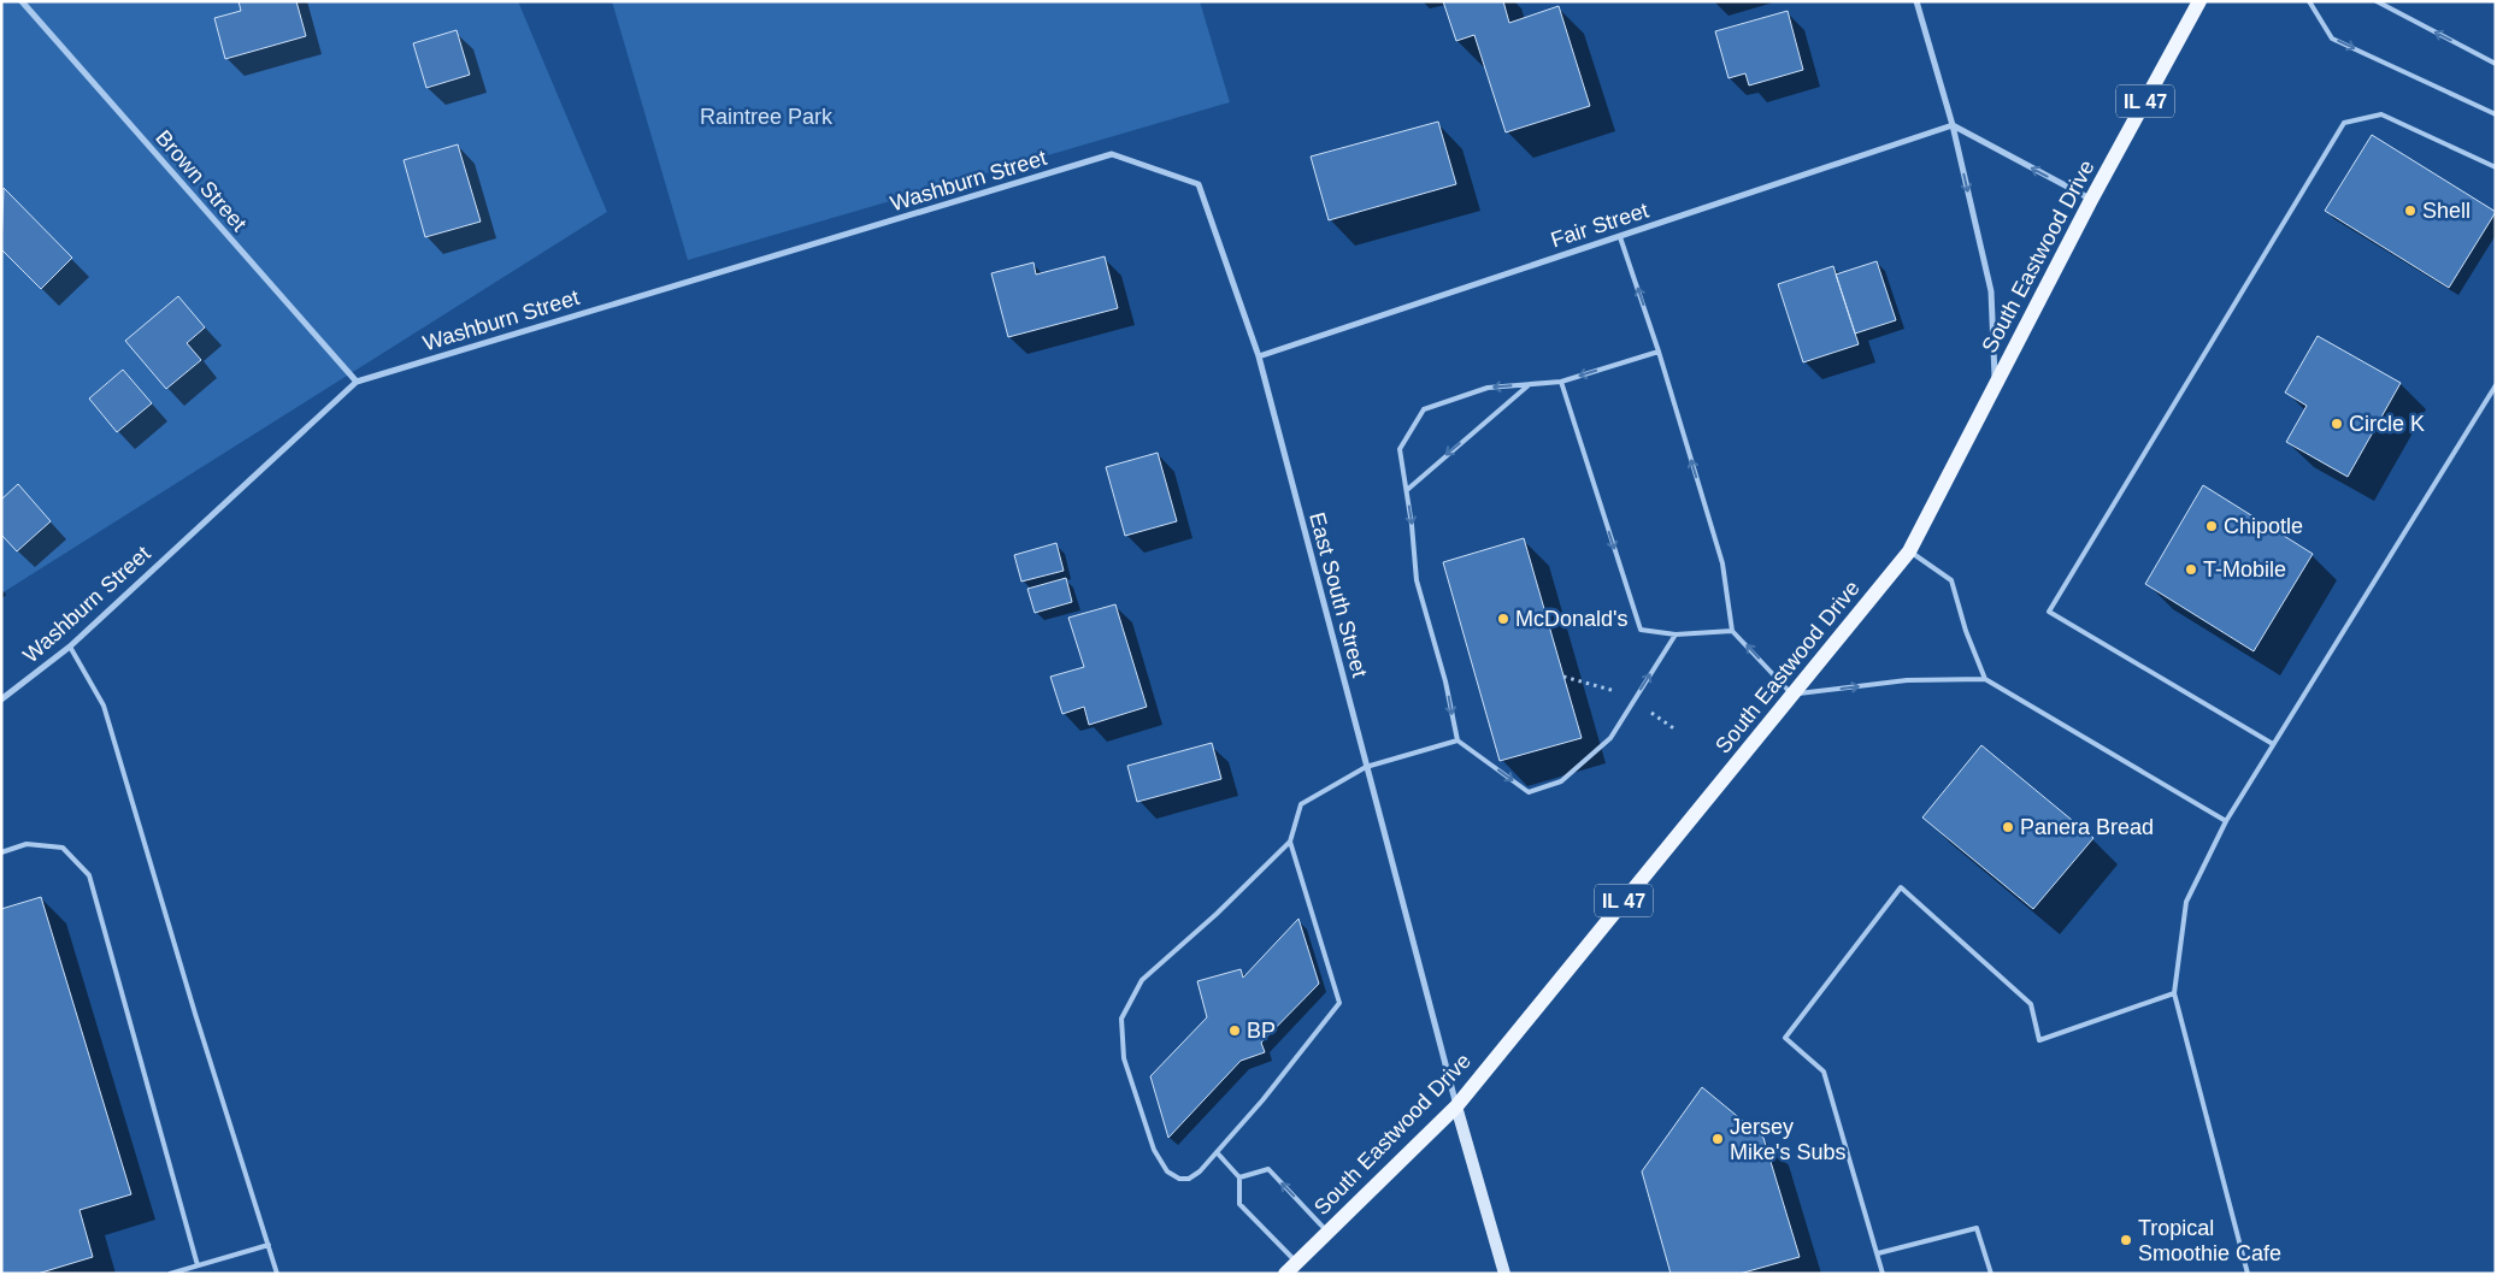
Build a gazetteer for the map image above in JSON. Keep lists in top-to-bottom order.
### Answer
{
  "streets": {
    "main road": ["IL 47", "South Eastwood Drive"],
    "street": [
      "Brown Street",
      "Washburn Street",
      "Fair Street",
      "East South Street"
    ]
  },
  "crossings": [
    ["Brown Street", "Washburn Street"],
    ["Washburn Street", "East South Street"],
    ["Fair Street", "East South Street"],
    ["South Eastwood Drive", "East South Street"]
  ],
  "parks": ["Raintree Park"],
  "places": [
    "Shell",
    "Circle K",
    "Chipotle",
    "T-Mobile",
    "McDonald's",
    "Panera Bread",
    "BP",
    "Jersey Mike's Subs",
    "Tropical Smoothie Cafe"
  ]
}
